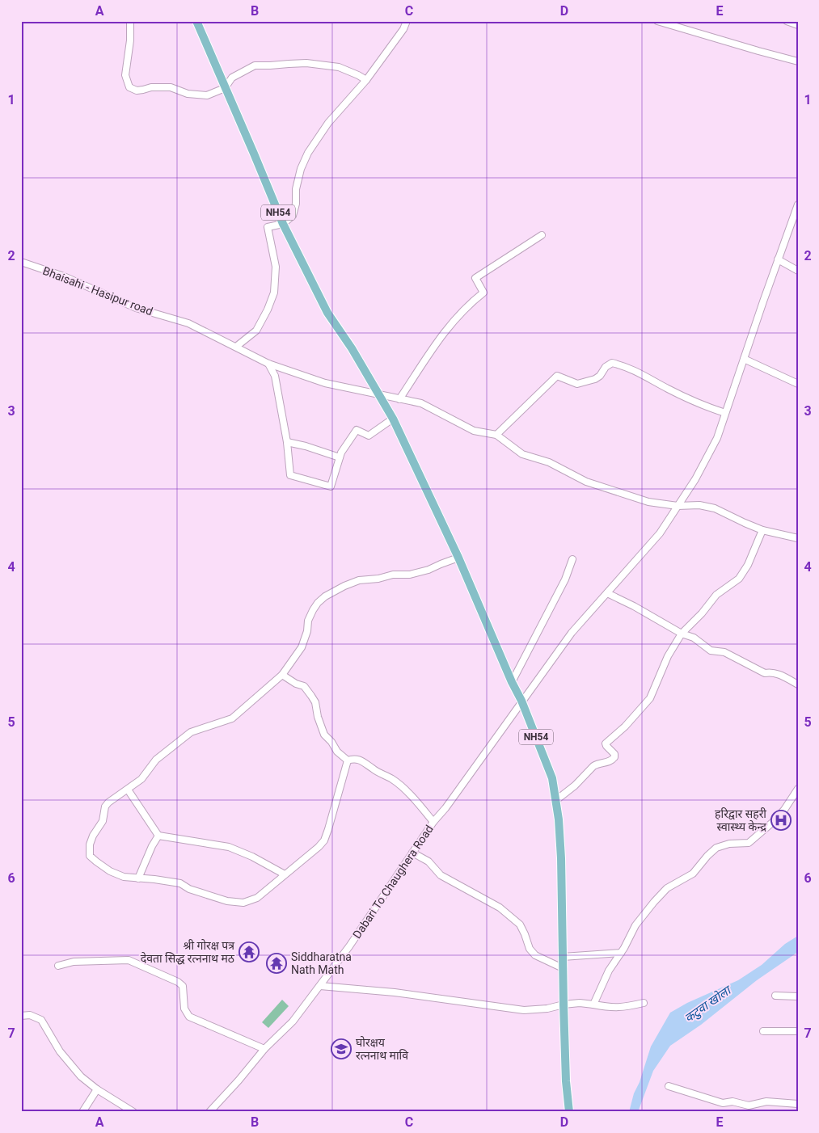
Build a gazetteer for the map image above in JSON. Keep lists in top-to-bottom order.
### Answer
{
  "streets": {
    "main road": ["NH54"],
    "street": ["Bhaisahi - Hasipur road", "Dabari To Chaughera Road"]
  },
  "crossings": [
    ["NH54", "Bhaisahi - Hasipur road"],
    ["NH54", "Dabari To Chaughera Road"]
  ],
  "water": ["कटुवा खोला"],
  "places": {
    "hospital": ["हरिद्वार सहरी स्वास्थ्य केन्द्र"],
    "temple": ["श्री गोरक्ष पत्र देवता सिद्ध रत्ननाथ मठ", "Siddharatna Nath Math"],
    "school or university": ["घोरक्षय रत्ननाथ मावि"]
  },
  "grid": {
    "columns": [
      "A",
      "B",
      "C",
      "D",
      "E"
    ],
    "rows": [
      "1",
      "2",
      "3",
      "4",
      "5",
      "6",
      "7"
    ]
  }
}
